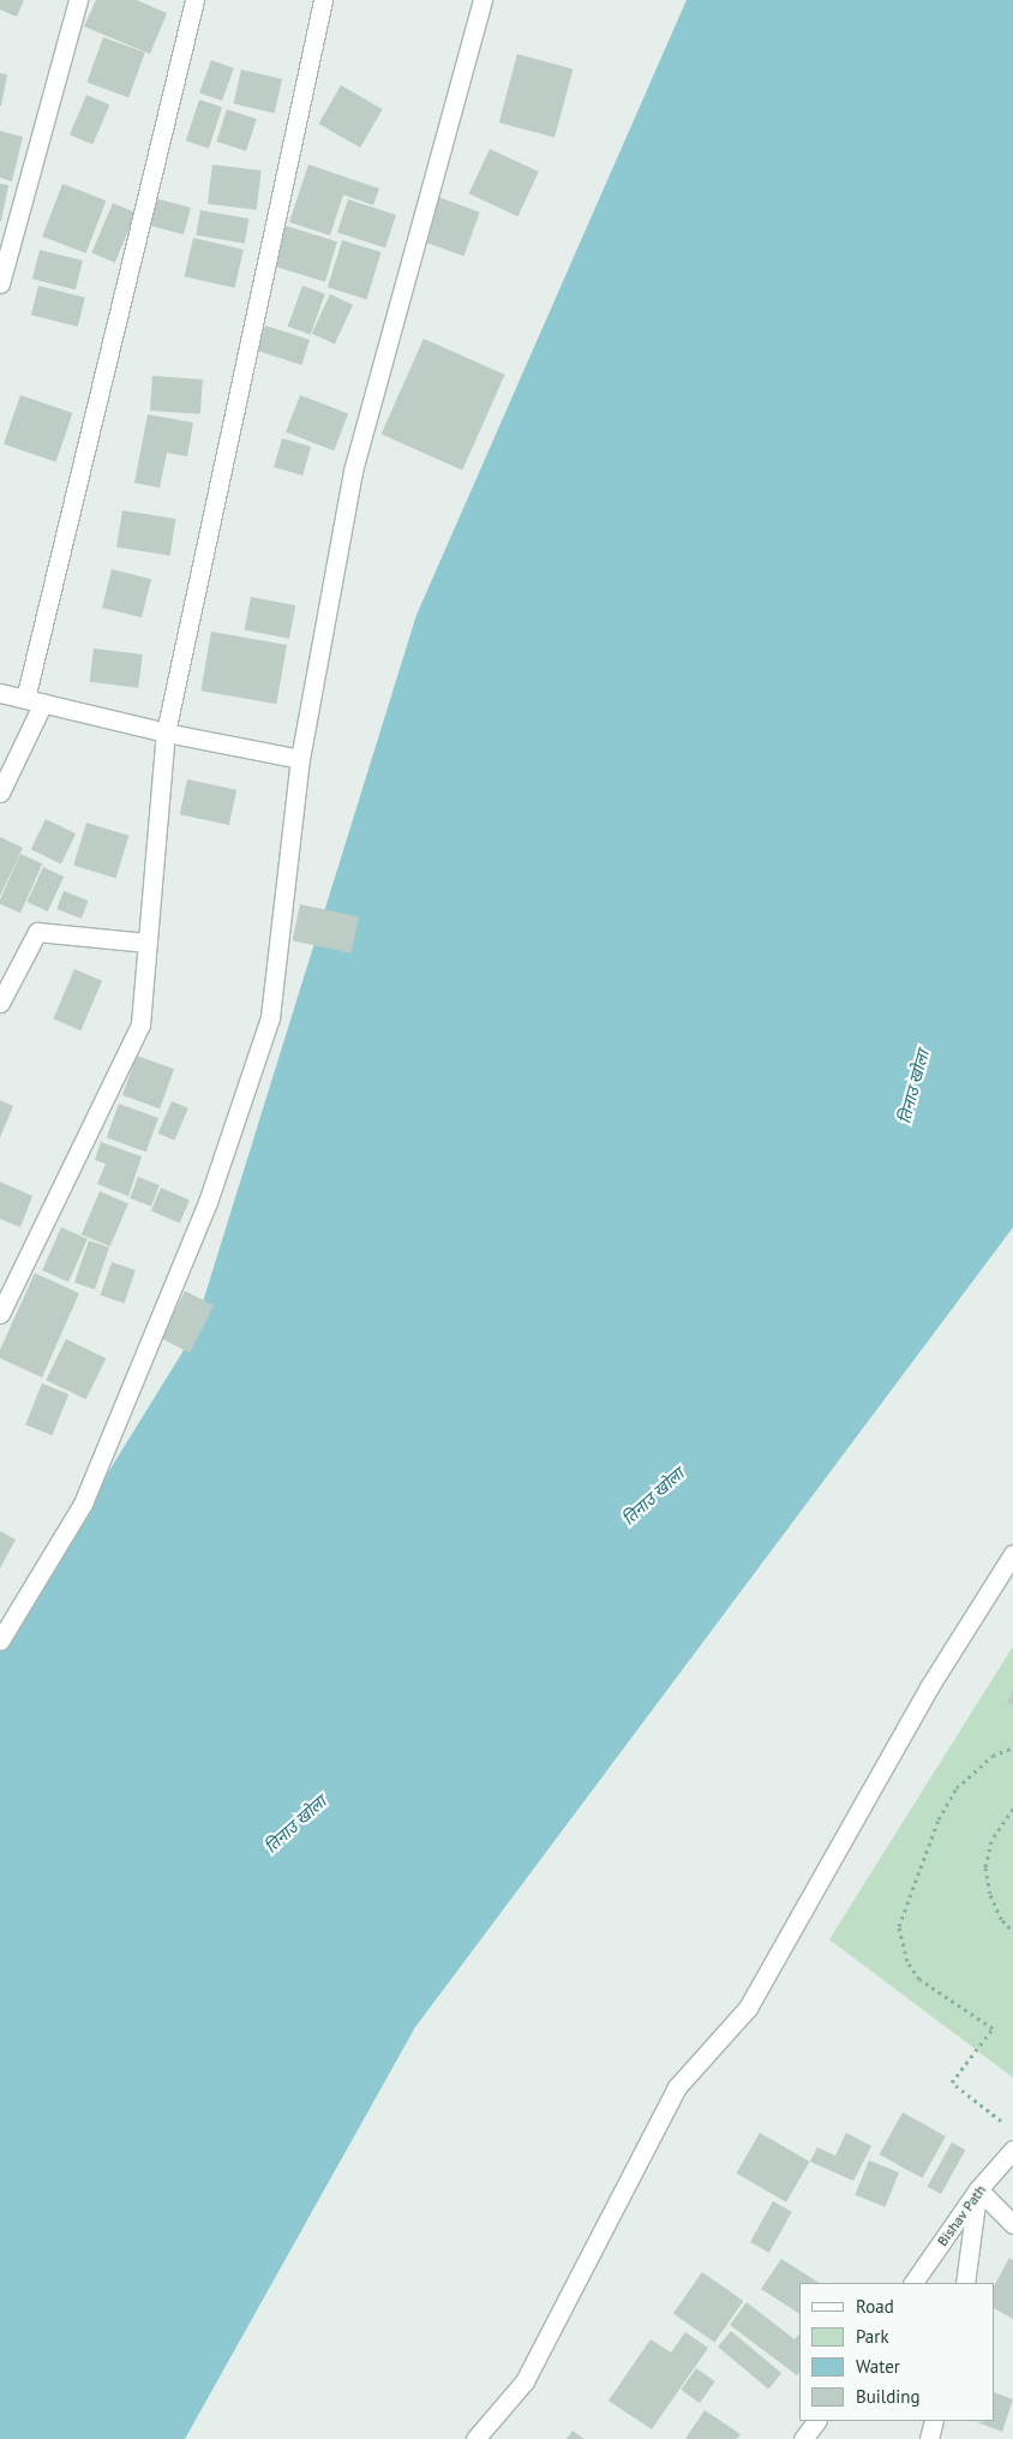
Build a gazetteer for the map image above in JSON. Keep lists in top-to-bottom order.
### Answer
{
  "streets": {
    "street": ["Bishav Path"]
  },
  "water": ["तिनाउ खोला"],
  "legend": [
    "Road",
    "Park",
    "Water",
    "Building"
  ]
}
